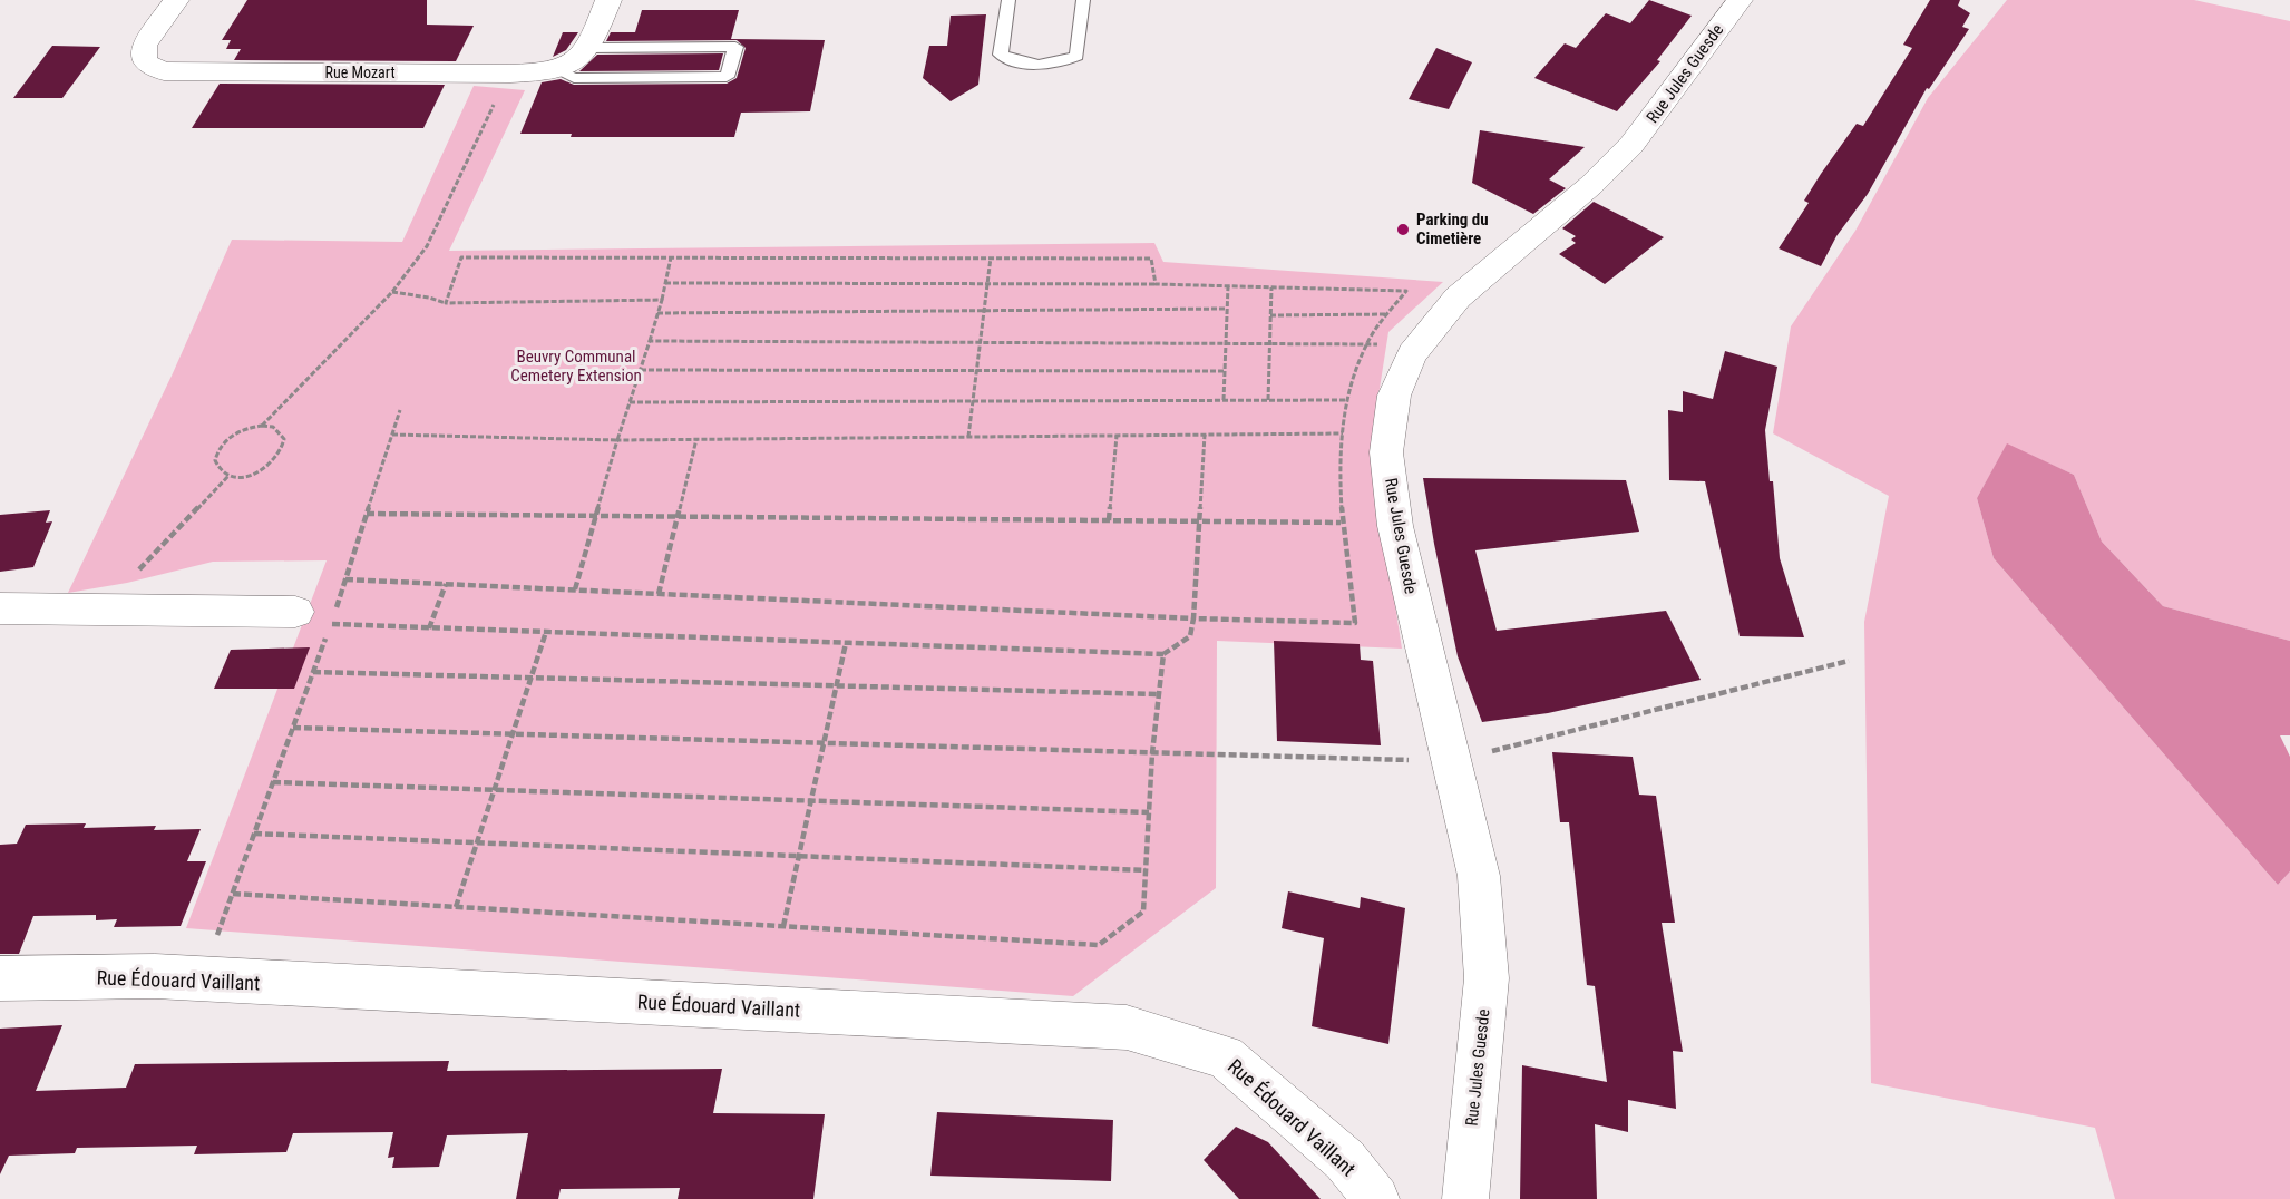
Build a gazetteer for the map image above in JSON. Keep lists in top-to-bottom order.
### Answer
{
  "streets": {
    "street": ["Rue Mozart", "Rue Jules Guesde", "Rue Édouard Vaillant"]
  },
  "parks": ["Beuvry Communal Cemetery Extension"],
  "places": ["Parking du Cimetière"]
}
